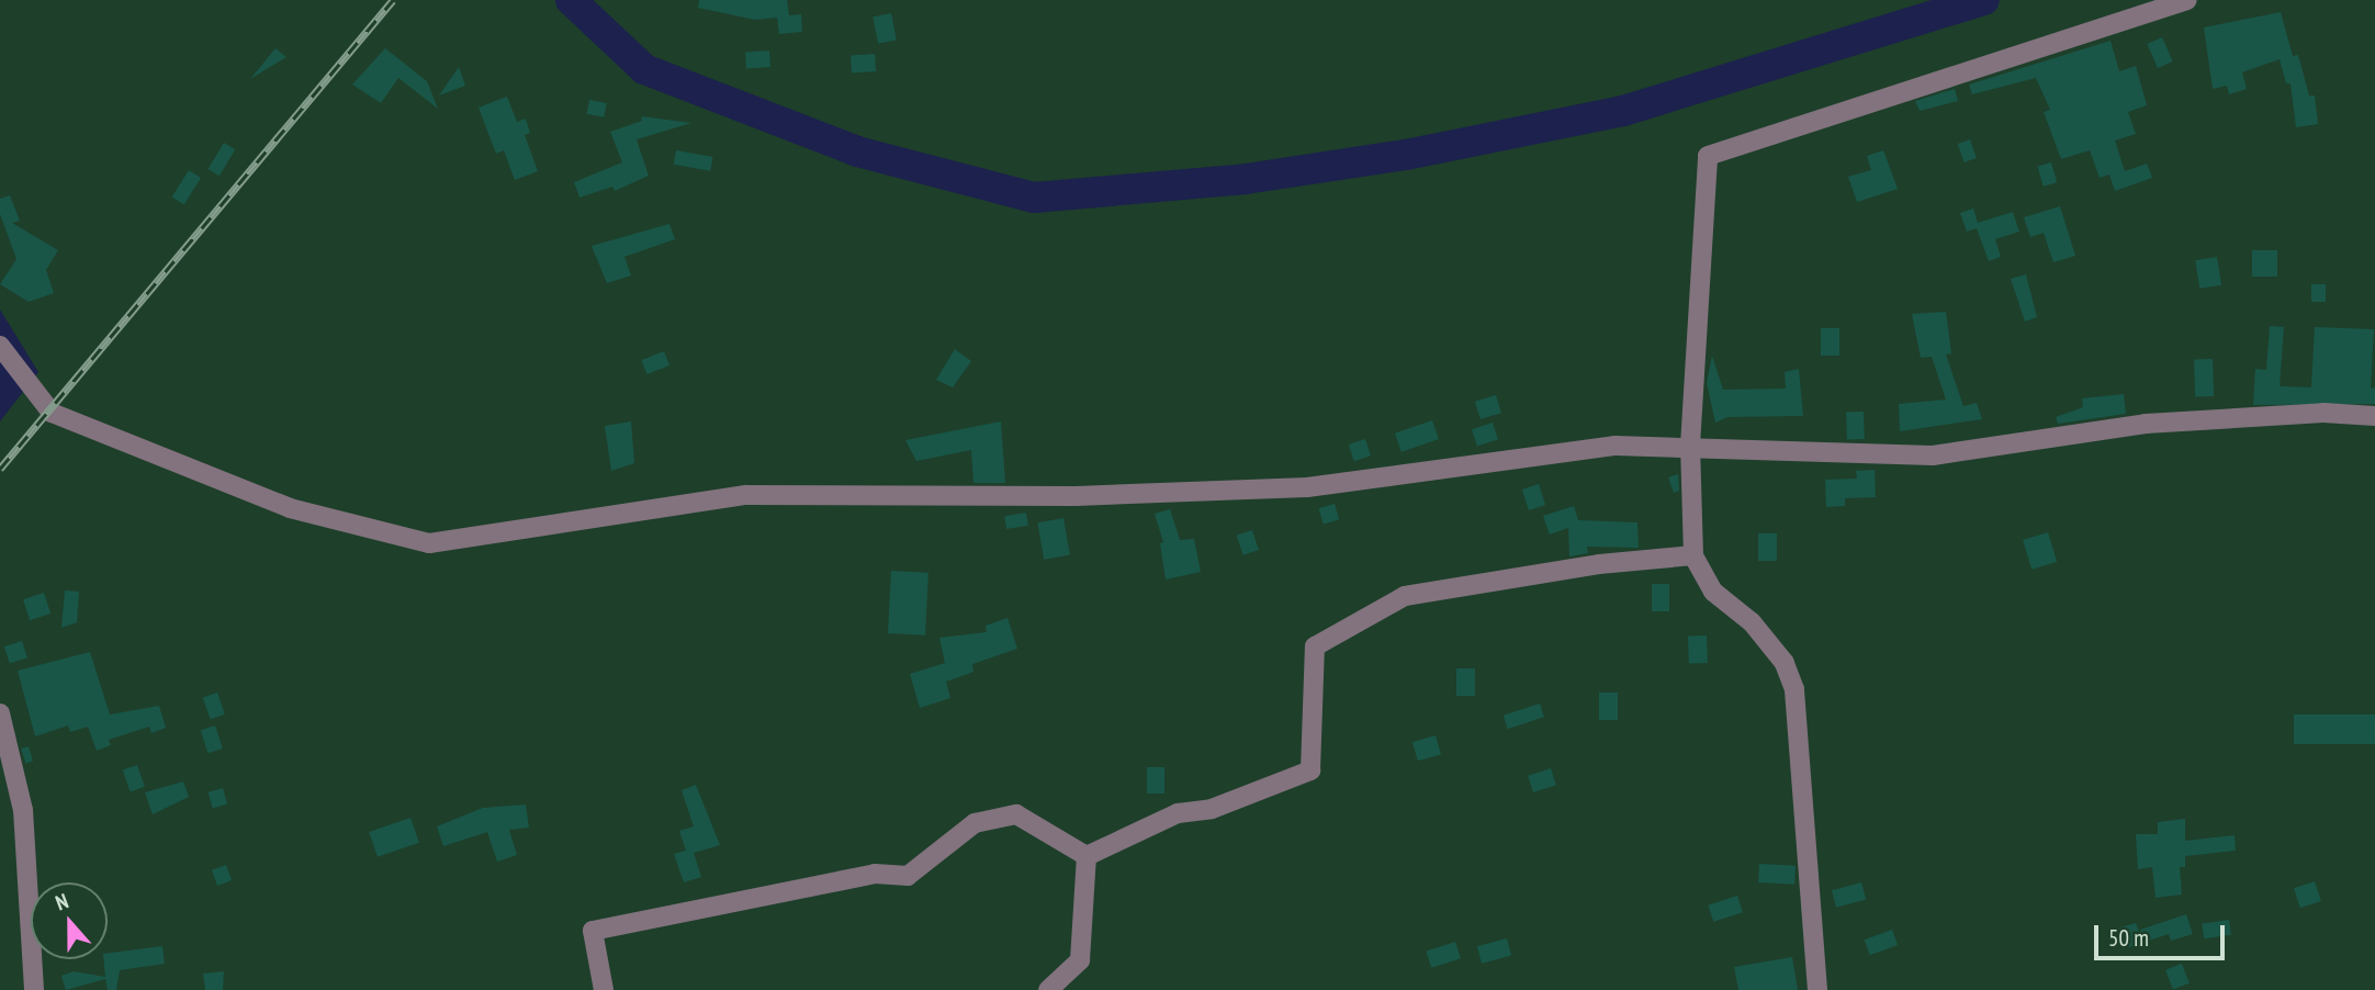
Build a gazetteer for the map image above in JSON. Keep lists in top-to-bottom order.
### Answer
{
  "scale_bar": "50 m",
  "north": "top"
}
